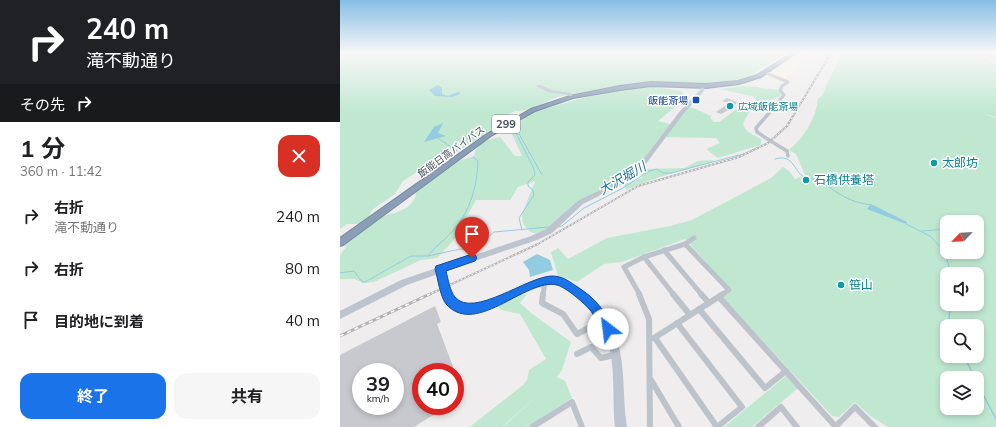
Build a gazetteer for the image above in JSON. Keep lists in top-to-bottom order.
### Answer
{
  "streets": {
    "highway": ["299", "飯能日高バイパス"]
  },
  "crossings": [
    ["299", "飯能日高バイパス"]
  ],
  "water": ["大沢堀川"],
  "places": {
    "transit": ["飯能斎場"],
    "other": [
      "広域飯能斎場",
      "太郎坊",
      "石橋供養塔",
      "笹山"
    ]
  },
  "north": "bottom left",
  "page": {
    "turn": ["240 m", "滝不動通り"],
    "then": "その先",
    "heading": ["1 分", "360 m · 11:42"],
    "list": [
      {
        "name": "右折",
        "note": "滝不動通り",
        "value": "240 m"
      },
      {
        "name": "右折",
        "value": "80 m"
      },
      {
        "name": "目的地に到着",
        "value": "40 m"
      }
    ],
    "speed": "39 km/h",
    "limit": "40",
    "buttons": ["終了", "共有"]
  }
}
